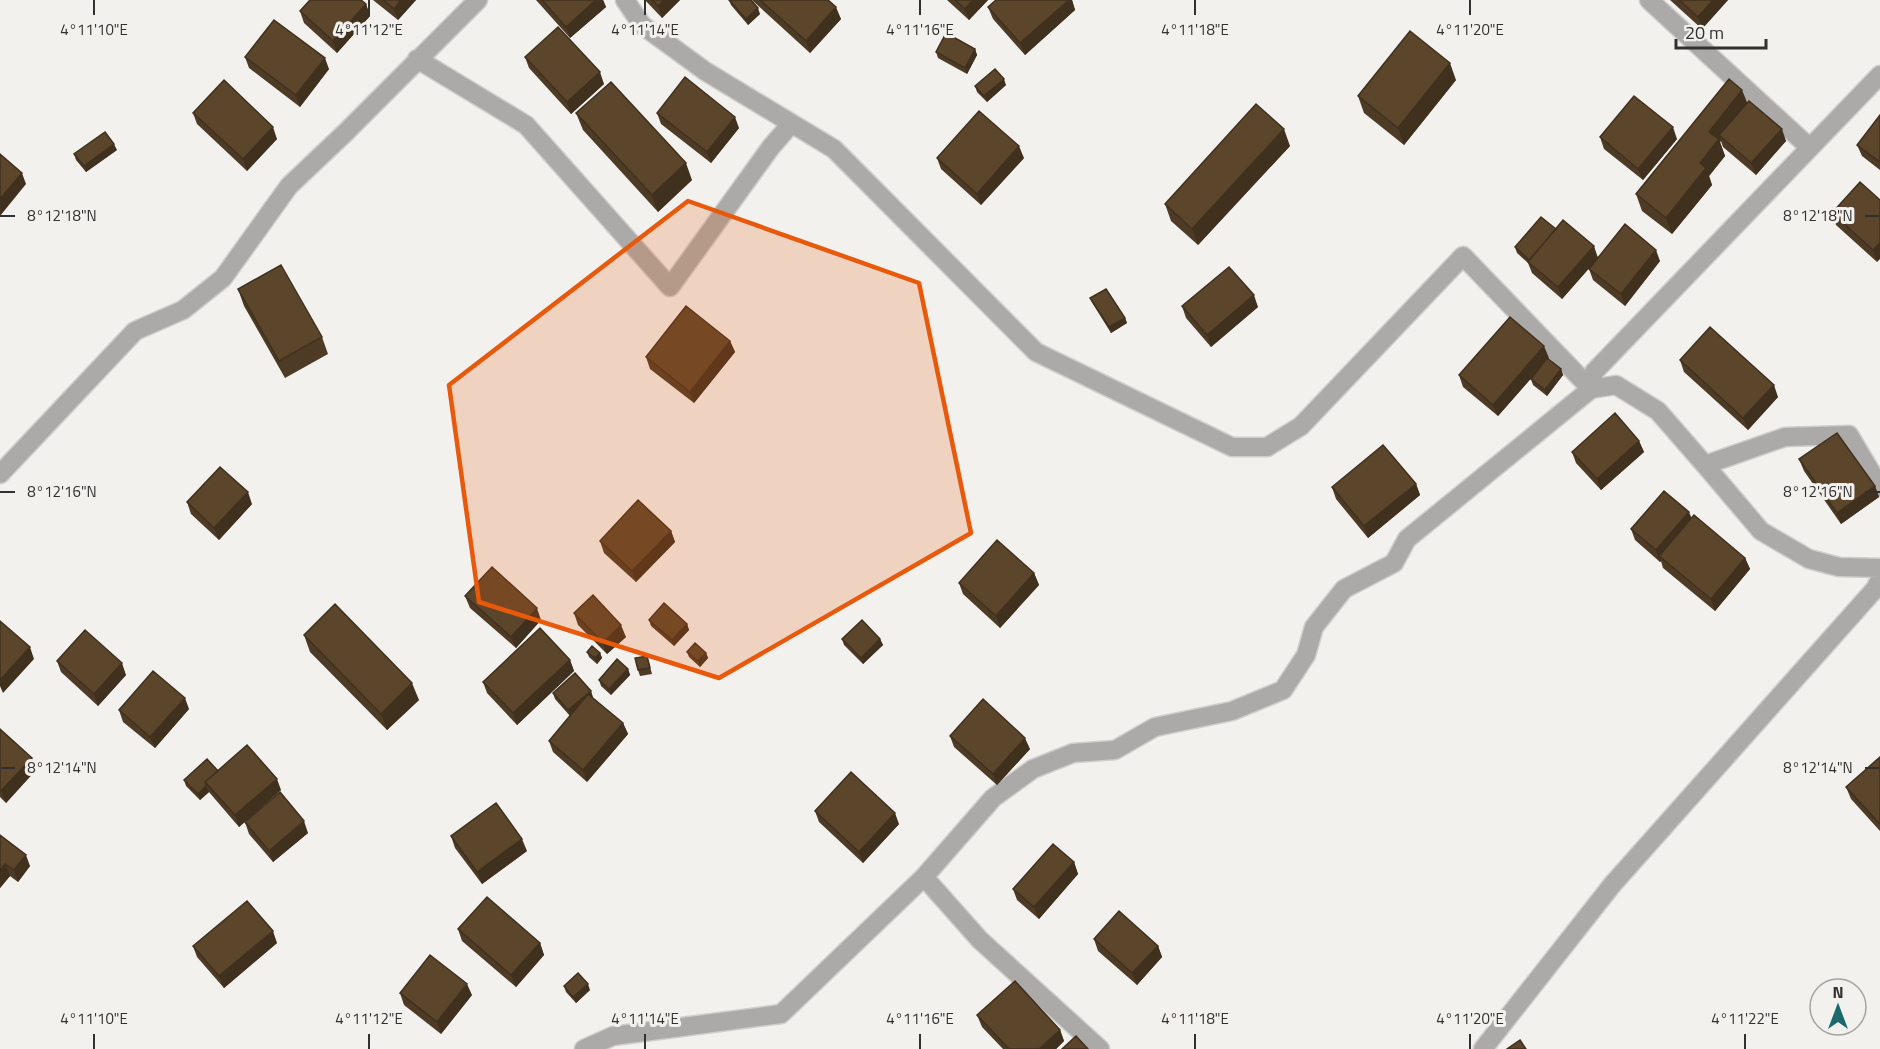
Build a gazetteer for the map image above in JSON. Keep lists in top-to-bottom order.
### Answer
{
  "scale_bar": "20 m",
  "north": "top",
  "coordinates": [
    "4°11'10\"E",
    "4°11'12\"E",
    "4°11'14\"E",
    "4°11'16\"E",
    "4°11'18\"E",
    "4°11'20\"E",
    "8°12'18\"N",
    "8°12'16\"N",
    "8°12'14\"N",
    "4°11'22\"E"
  ]
}
